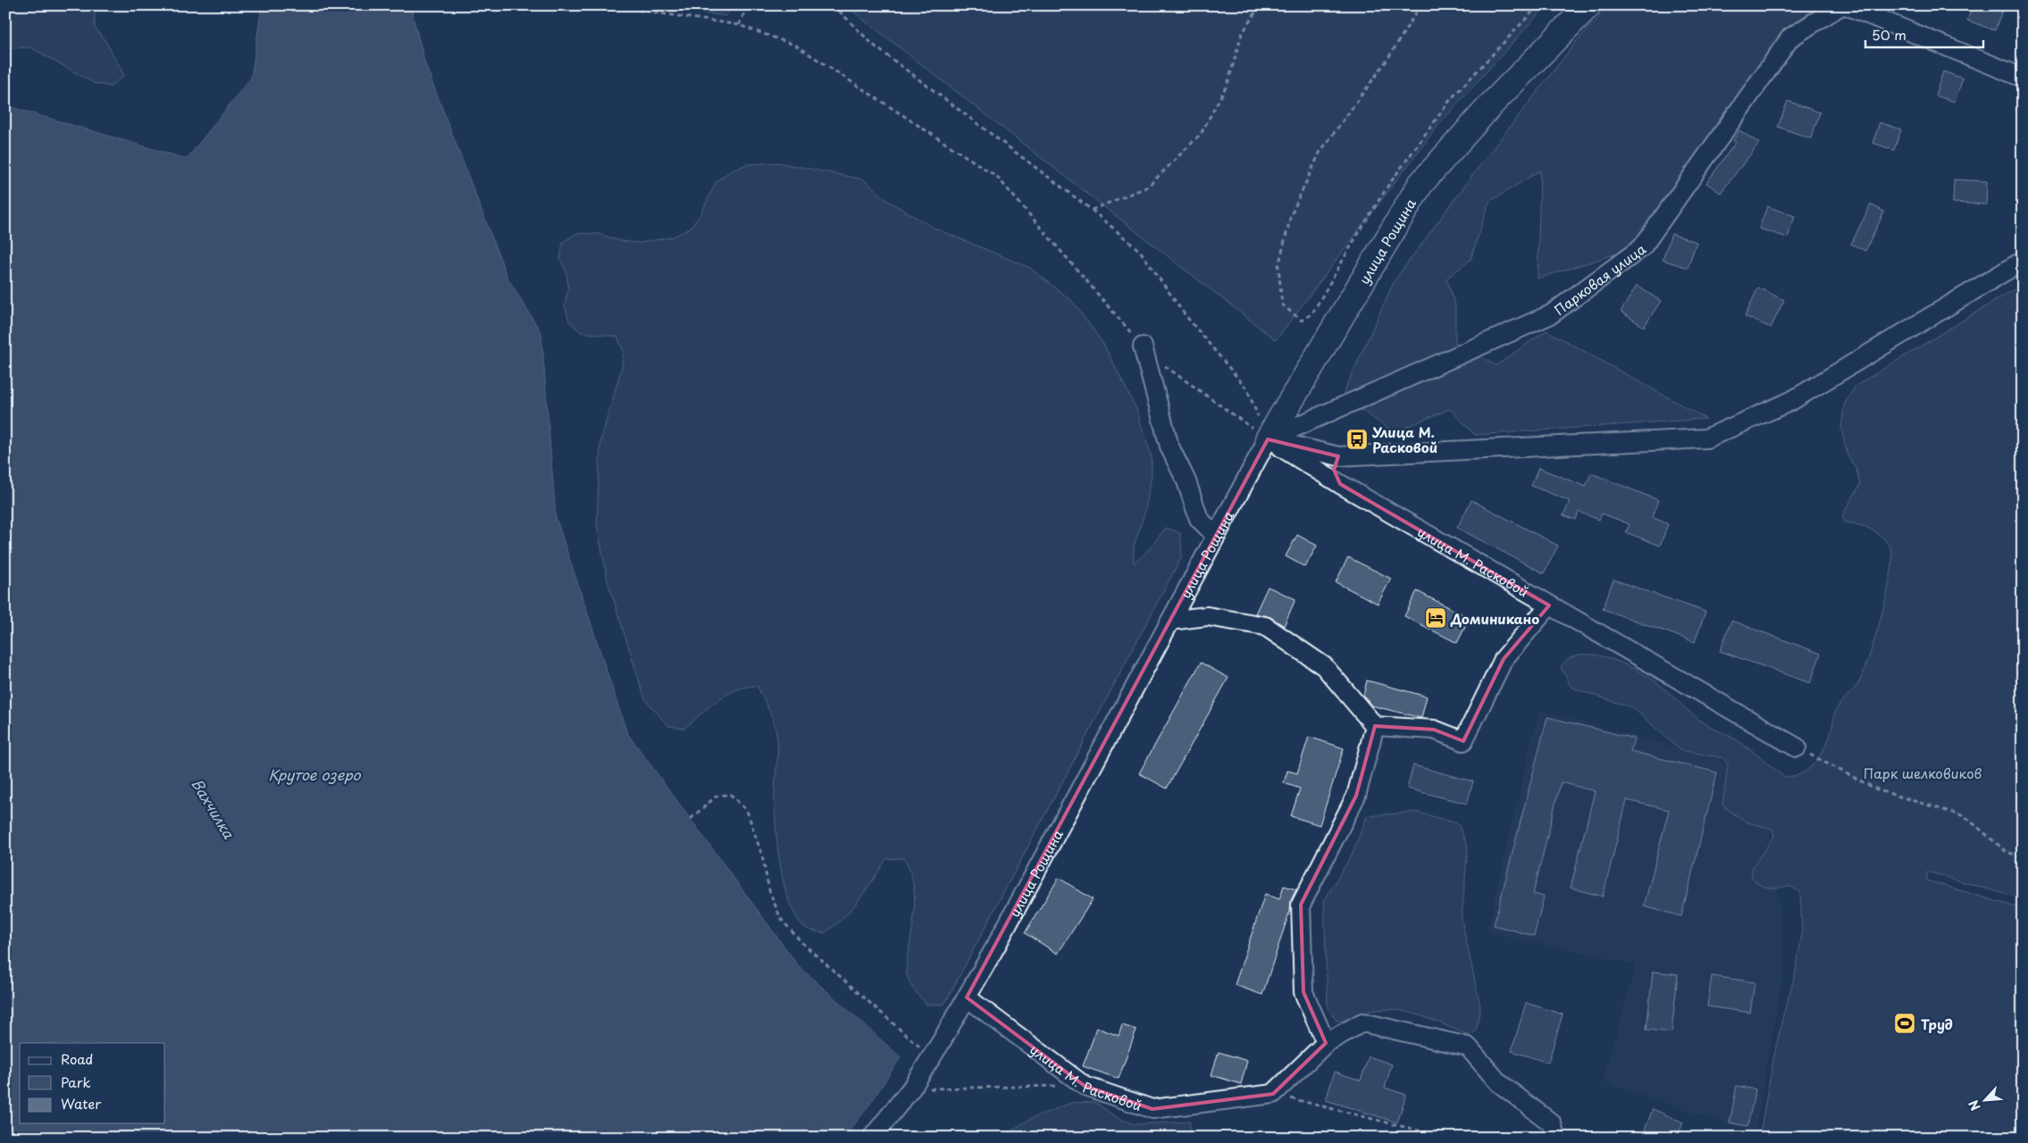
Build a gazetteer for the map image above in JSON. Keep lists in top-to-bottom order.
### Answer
{
  "streets": {
    "street": ["улица Рощина", "Парковая улица", "улица М. Расковой"]
  },
  "crossings": [
    ["улица Рощина", "Парковая улица"],
    ["улица Рощина", "улица М. Расковой"],
    ["Парковая улица", "улица М. Расковой"]
  ],
  "water": ["Крутое озеро", "Вахчилка"],
  "parks": ["Парк шелковиков"],
  "places": {
    "bus stop": ["Улица М. Расковой"],
    "hotel": ["Доминикано"],
    "sports": ["Труд"]
  },
  "legend": ["Road", "Park", "Water"],
  "scale_bar": "50 m",
  "north": "bottom left"
}
